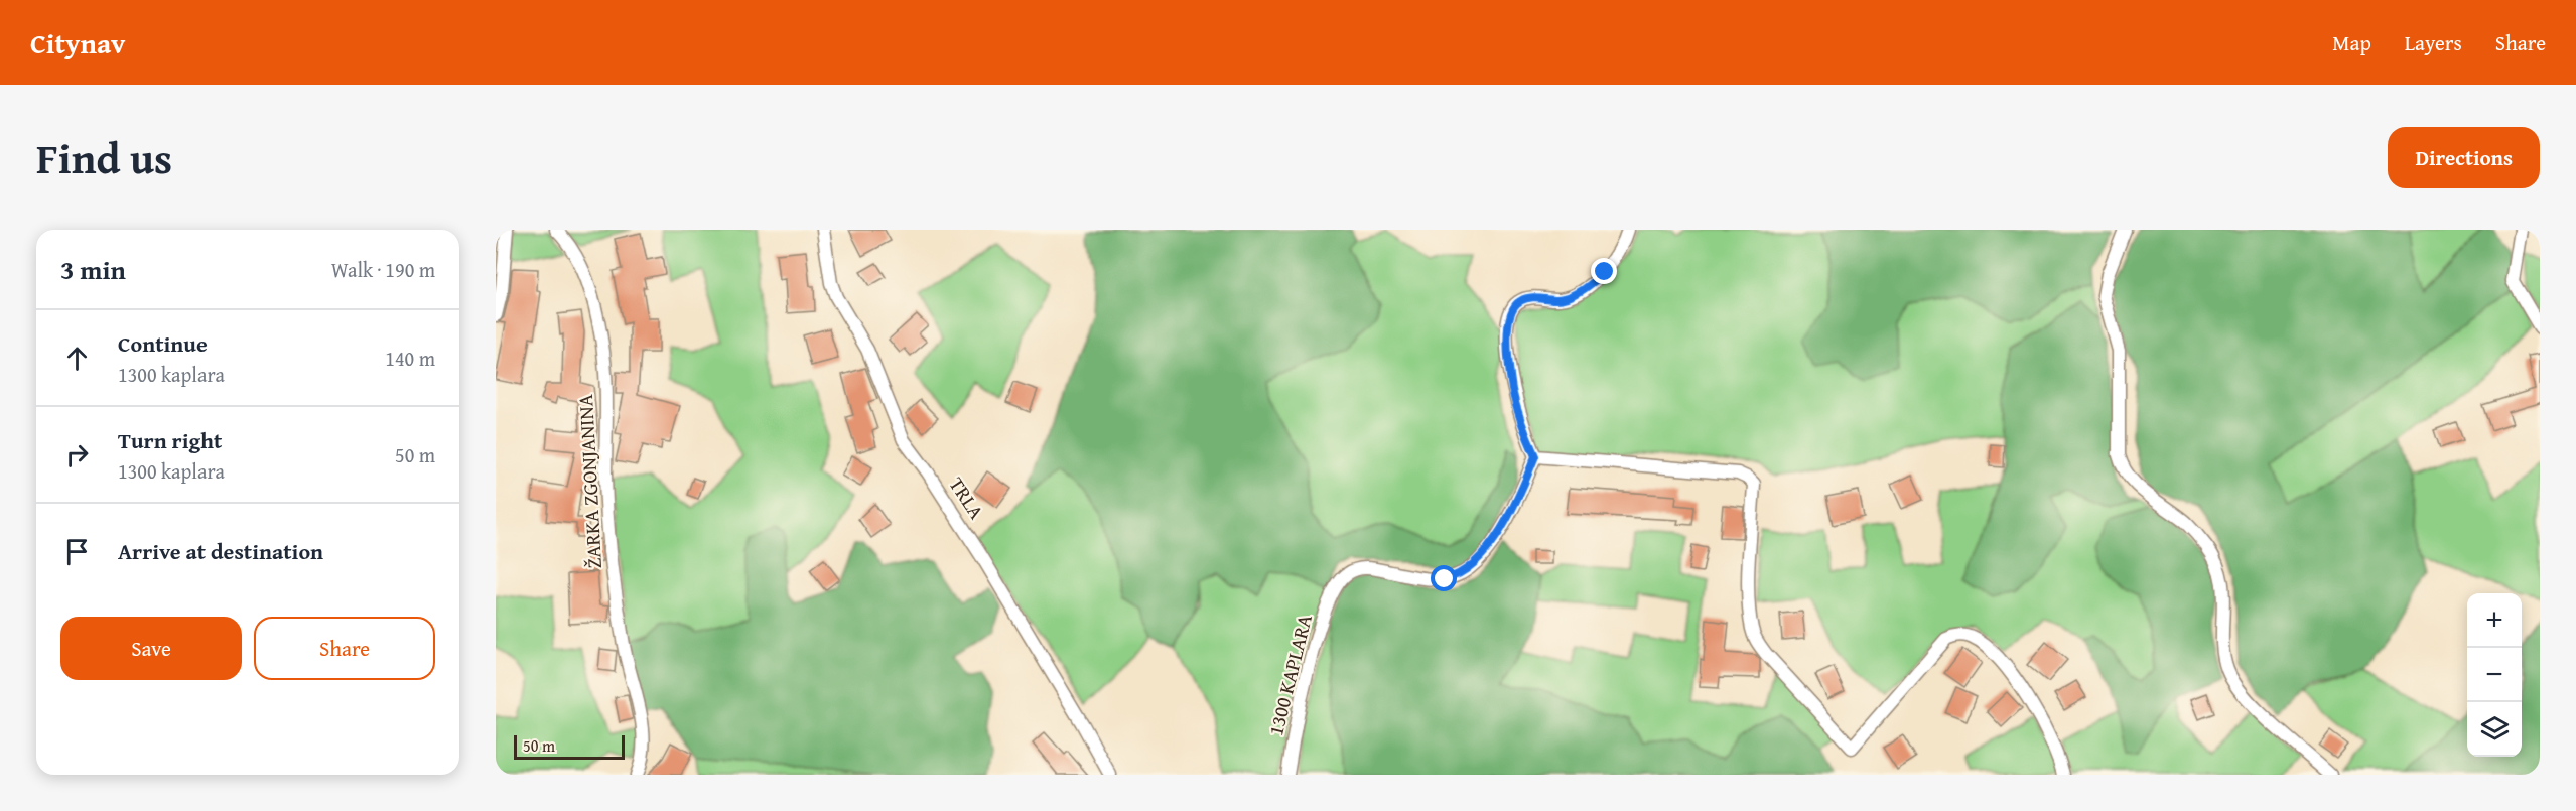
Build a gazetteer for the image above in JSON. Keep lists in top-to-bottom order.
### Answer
{
  "streets": {
    "street": ["ŽARKA ZGONJANINA", "TRLA", "1300 KAPLARA"]
  },
  "scale_bar": "50 m",
  "page": {
    "header": "Citynav",
    "nav": ["Map", "Layers", "Share"],
    "title": "Find us",
    "buttons": [
      "Directions",
      ["Save", "Share"]
    ],
    "heading": ["3 min", "Walk · 190 m"],
    "list": [
      ["Continue", "1300 kaplara", "140 m"],
      ["Turn right", "1300 kaplara", "50 m"],
      "Arrive at destination"
    ],
    "map_buttons": ["+", "−"],
    "scale": "50 m"
  }
}
